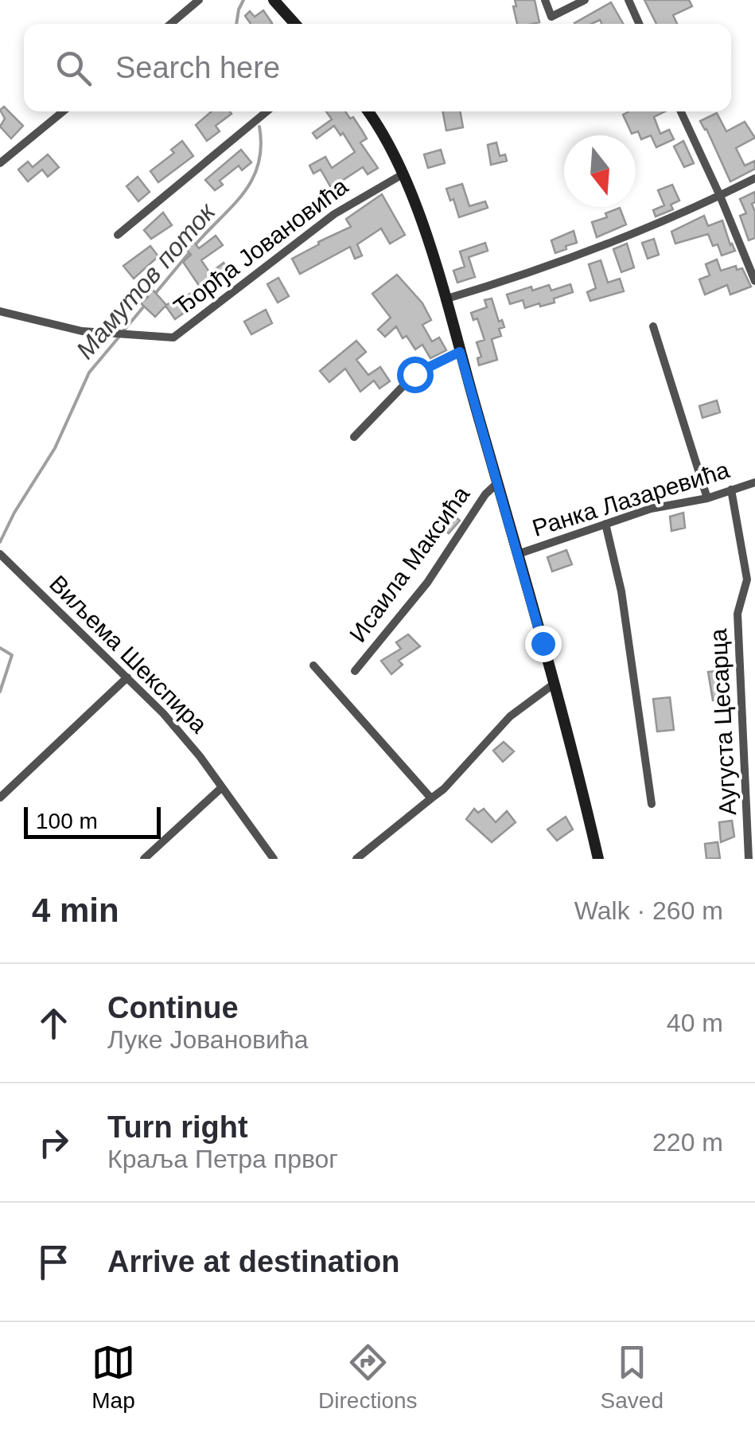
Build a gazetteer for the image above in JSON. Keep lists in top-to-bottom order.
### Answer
{
  "streets": {
    "street": [
      "Ђорђа Јовановића",
      "Ранка Лазаревића",
      "Исаила Максића",
      "Виљема Шекспира",
      "Аугуста Цесарца"
    ]
  },
  "crossings": [
    ["Ранка Лазаревића", "Аугуста Цесарца"]
  ],
  "water": ["Мамутов поток"],
  "scale_bar": "100 m",
  "north": "bottom",
  "page": {
    "search": "Search here",
    "scale": "100 m",
    "heading": ["4 min", "Walk · 260 m"],
    "list": [
      ["Continue", "Луке Јовановића", "40 m"],
      ["Turn right", "Краља Петра првог", "220 m"],
      "Arrive at destination"
    ],
    "nav": ["Map", "Directions", "Saved"]
  }
}
